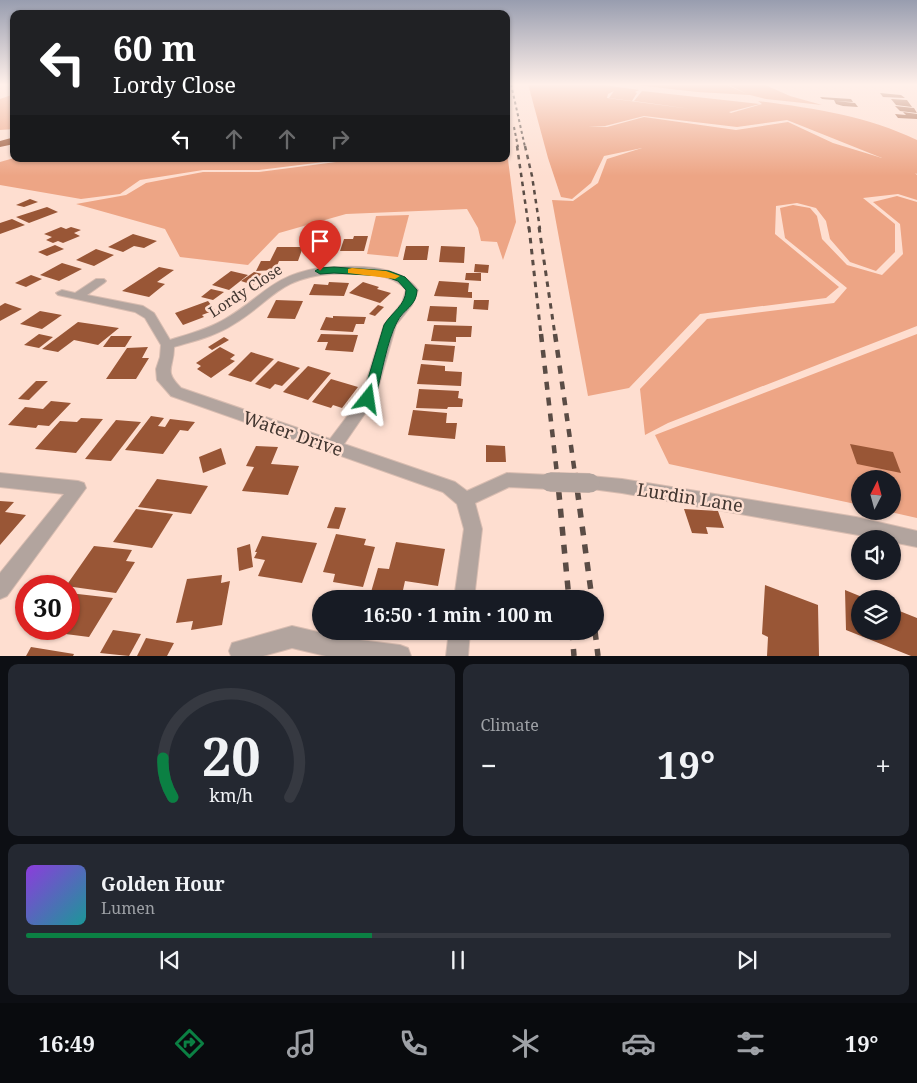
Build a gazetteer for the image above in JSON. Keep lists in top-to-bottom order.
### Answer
{
  "streets": {
    "street": ["Lordy Close", "Water Drive", "Lurdin Lane"]
  },
  "crossings": [
    ["Lordy Close", "Water Drive"],
    ["Water Drive", "Lurdin Lane"]
  ],
  "north": "top",
  "page": {
    "turn": ["60 m", "Lordy Close"],
    "limit": "30",
    "trip": "16:50 · 1 min · 100 m",
    "tile": "Climate",
    "heat": ["−", "19°", "+"],
    "song": ["Golden Hour", "Lumen"],
    "tabs": ["16:49", "19°"],
    "gauge": ["20", "km/h"]
  }
}
